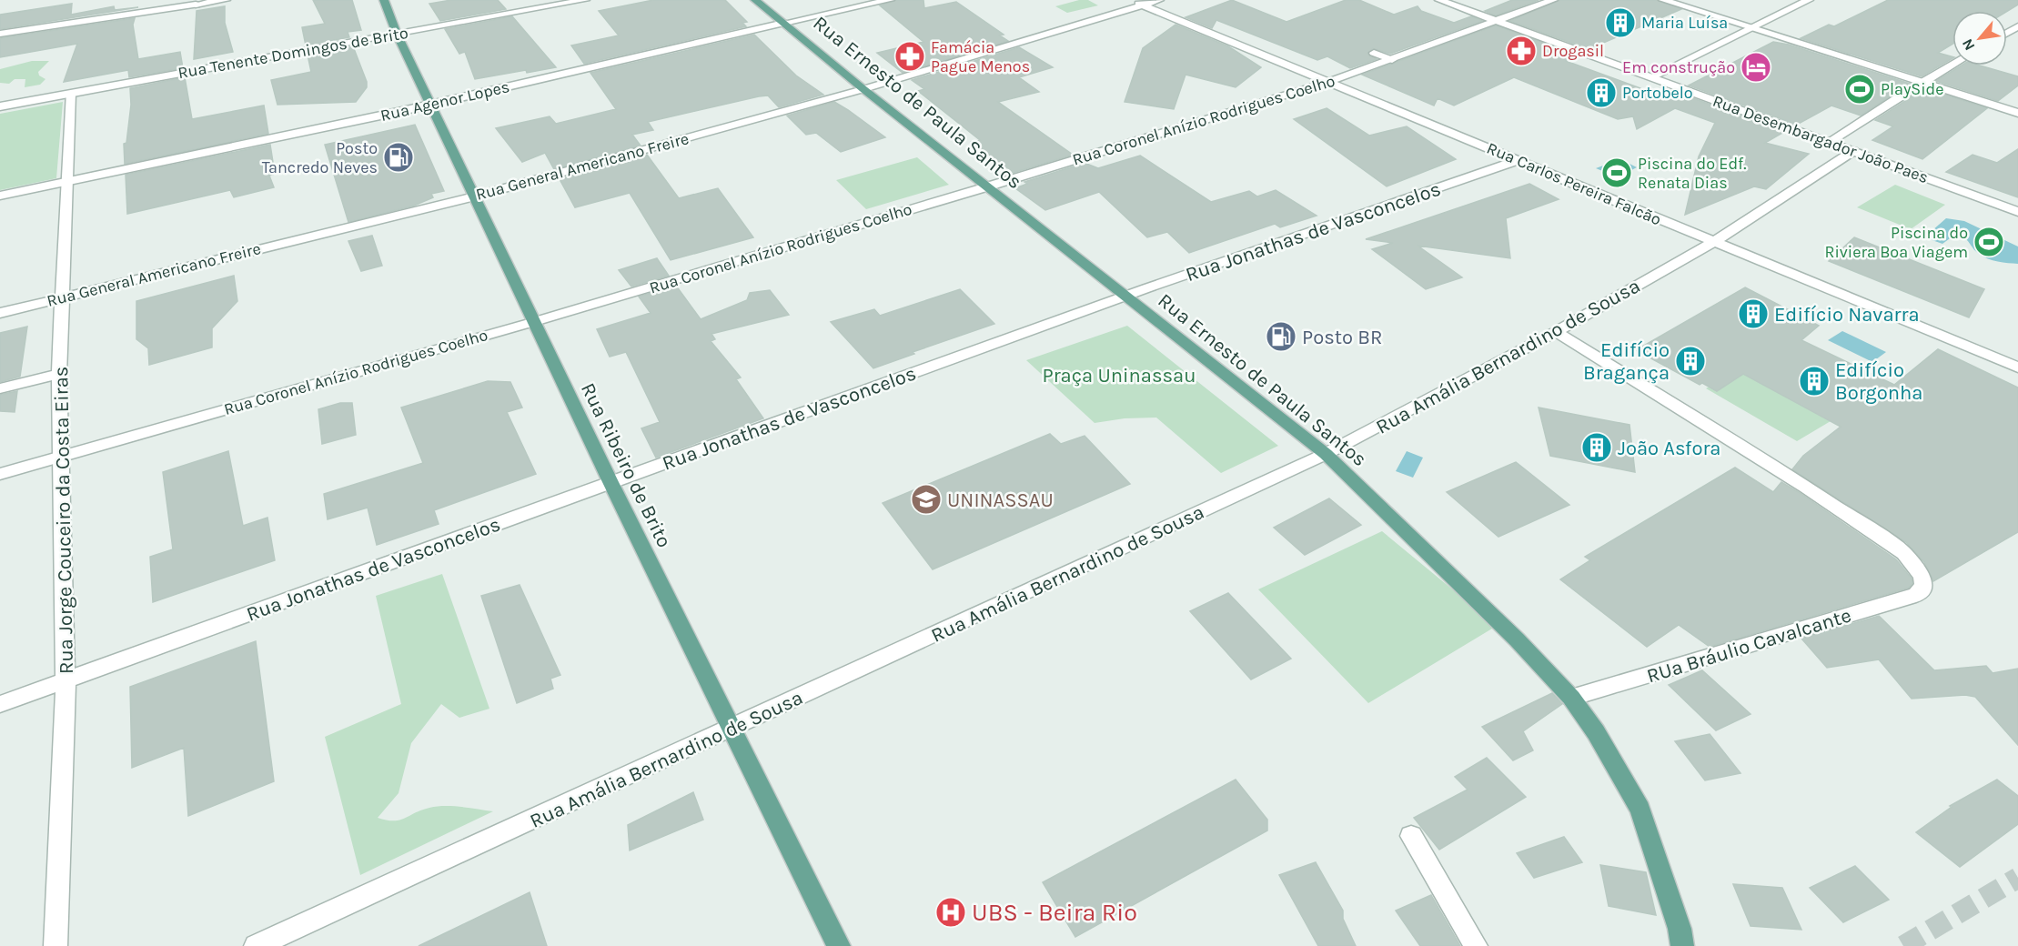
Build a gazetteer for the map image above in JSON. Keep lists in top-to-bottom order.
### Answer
{
  "streets": {
    "main road": ["Rua Ernesto de Paula Santos", "Rua Ribeiro de Brito"],
    "street": [
      "Rua Tenente Domingos de Brito",
      "Rua Agenor Lopes",
      "Rua Coronel Anízio Rodrigues Coelho",
      "Rua Desembargador João Paes",
      "Rua General Americano Freire",
      "Rua Carlos Pereira Falcão",
      "Rua Jonathas de Vasconcelos",
      "Rua Amália Bernardino de Sousa",
      "Rua Jorge Couceiro da Costa Eiras",
      "RUa Bráulio Cavalcante"
    ]
  },
  "crossings": [
    ["Rua Tenente Domingos de Brito", "Rua Ribeiro de Brito"],
    ["Rua Tenente Domingos de Brito", "Rua Jorge Couceiro da Costa Eiras"],
    ["Rua Agenor Lopes", "Rua Ernesto de Paula Santos"],
    ["Rua Agenor Lopes", "Rua Ribeiro de Brito"],
    ["Rua Agenor Lopes", "Rua Jorge Couceiro da Costa Eiras"],
    ["Rua Ernesto de Paula Santos", "Rua Coronel Anízio Rodrigues Coelho"],
    ["Rua Ernesto de Paula Santos", "Rua General Americano Freire"],
    ["Rua Ernesto de Paula Santos", "Rua Jonathas de Vasconcelos"],
    ["Rua Ernesto de Paula Santos", "Rua Amália Bernardino de Sousa"],
    ["Rua Ernesto de Paula Santos", "RUa Bráulio Cavalcante"],
    ["Rua Coronel Anízio Rodrigues Coelho", "Rua Desembargador João Paes"],
    ["Rua Coronel Anízio Rodrigues Coelho", "Rua Carlos Pereira Falcão"],
    ["Rua Coronel Anízio Rodrigues Coelho", "Rua Ribeiro de Brito"],
    ["Rua Coronel Anízio Rodrigues Coelho", "Rua Jorge Couceiro da Costa Eiras"],
    ["Rua Desembargador João Paes", "Rua Amália Bernardino de Sousa"],
    ["Rua General Americano Freire", "Rua Carlos Pereira Falcão"],
    ["Rua General Americano Freire", "Rua Ribeiro de Brito"],
    ["Rua General Americano Freire", "Rua Jorge Couceiro da Costa Eiras"],
    ["Rua Carlos Pereira Falcão", "Rua Jonathas de Vasconcelos"],
    ["Rua Carlos Pereira Falcão", "Rua Amália Bernardino de Sousa"],
    ["Rua Jonathas de Vasconcelos", "Rua Ribeiro de Brito"],
    ["Rua Jonathas de Vasconcelos", "Rua Jorge Couceiro da Costa Eiras"],
    ["Rua Amália Bernardino de Sousa", "Rua Ribeiro de Brito"],
    ["Rua Amália Bernardino de Sousa", "RUa Bráulio Cavalcante"]
  ],
  "parks": ["Praça Uninassau"],
  "places": {
    "building": [
      "Maria Luísa",
      "Portobelo",
      "Edifício Navarra",
      "Edifício Bragança",
      "Edifício Borgonha",
      "João Asfora"
    ],
    "pharmacy": ["Drogasil", "Famácia Pague Menos"],
    "hotel": ["Em construção"],
    "sports": ["PlaySide", "Piscina do Edf. Renata Dias", "Piscina do Riviera Boa Viagem"],
    "fuel station": ["Posto Tancredo Neves", "Posto BR"],
    "school or university": ["UNINASSAU"],
    "hospital": ["UBS - Beira Rio"]
  },
  "north": "bottom left"
}
